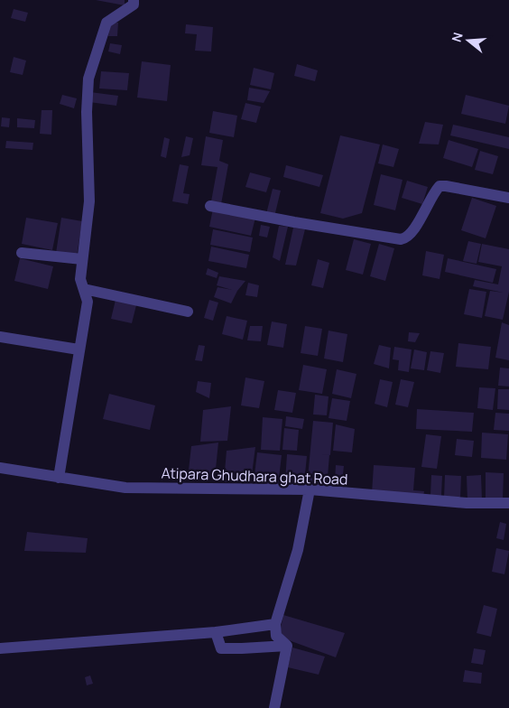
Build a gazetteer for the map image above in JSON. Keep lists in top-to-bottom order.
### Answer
{
  "streets": {
    "street": ["Atipara Ghudhara ghat Road"]
  },
  "north": "left"
}
